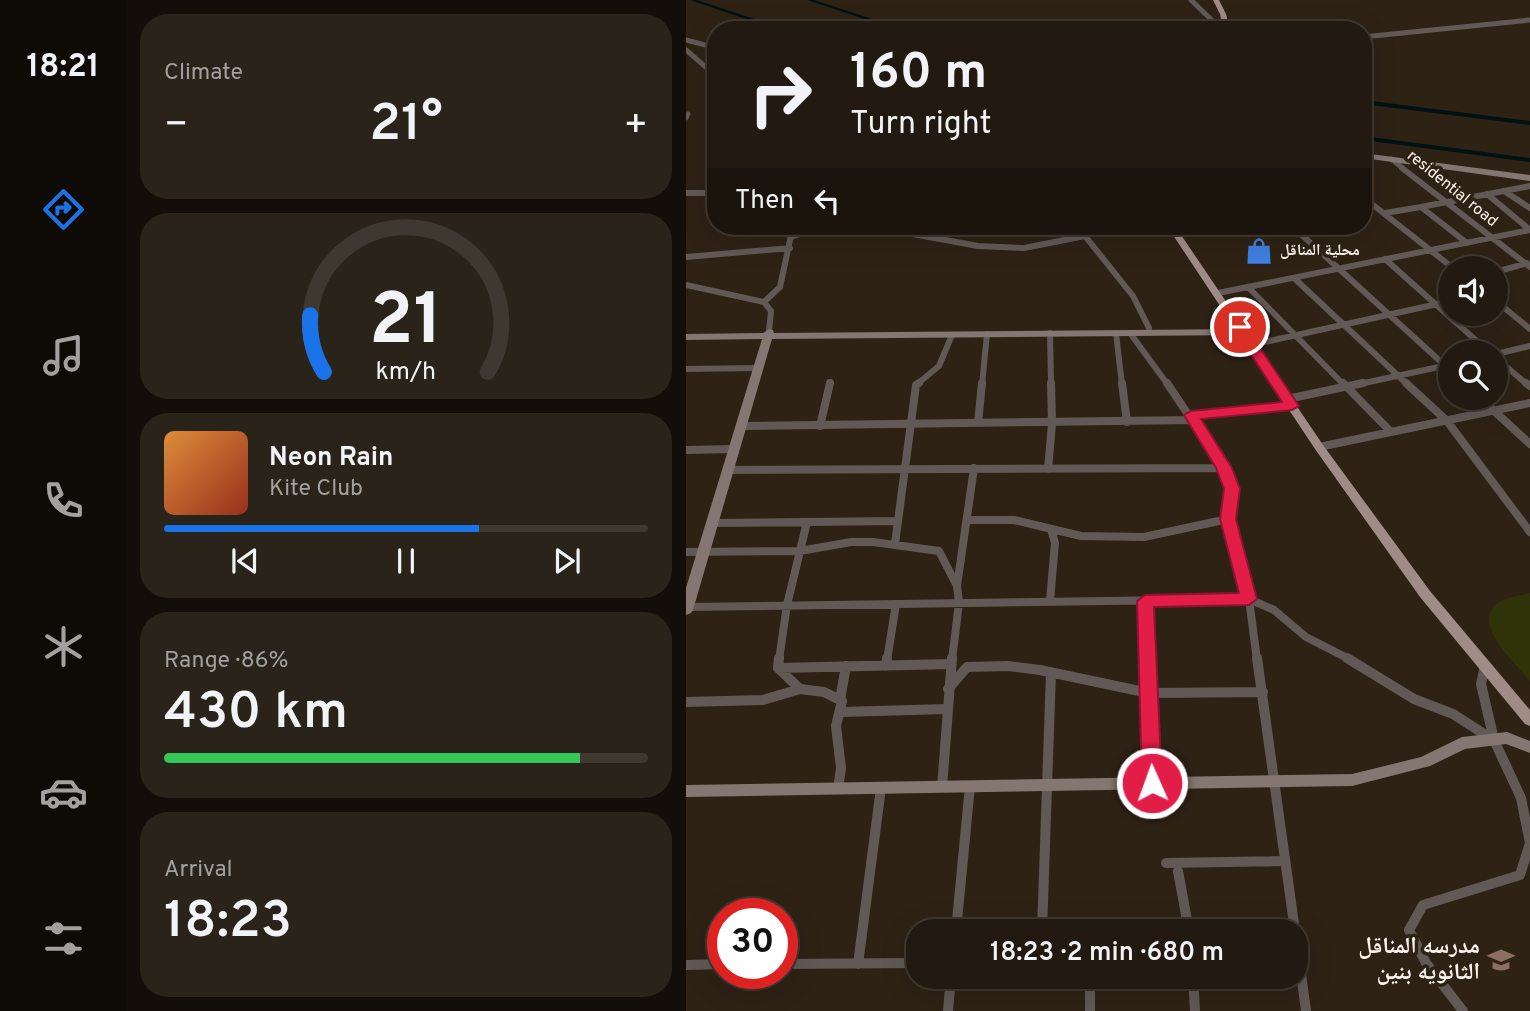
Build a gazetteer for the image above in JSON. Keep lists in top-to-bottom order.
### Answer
{
  "streets": {
    "street": ["residential road"]
  },
  "places": {
    "shop": ["محلية المناقل"],
    "school or university": ["مدرسه المناقل الثانويه بنين"]
  },
  "page": {
    "tabs": "18:21",
    "tile": [
      "Climate",
      ["Range · 86%", "430 km"],
      ["Arrival", "18:23"]
    ],
    "turn": ["160 m", "Turn right"],
    "heat": ["−", "21°", "+"],
    "then": "Then",
    "song": ["Neon Rain", "Kite Club"],
    "limit": "30",
    "trip": "18:23 · 2 min · 680 m",
    "gauge": ["21", "km/h"]
  }
}
